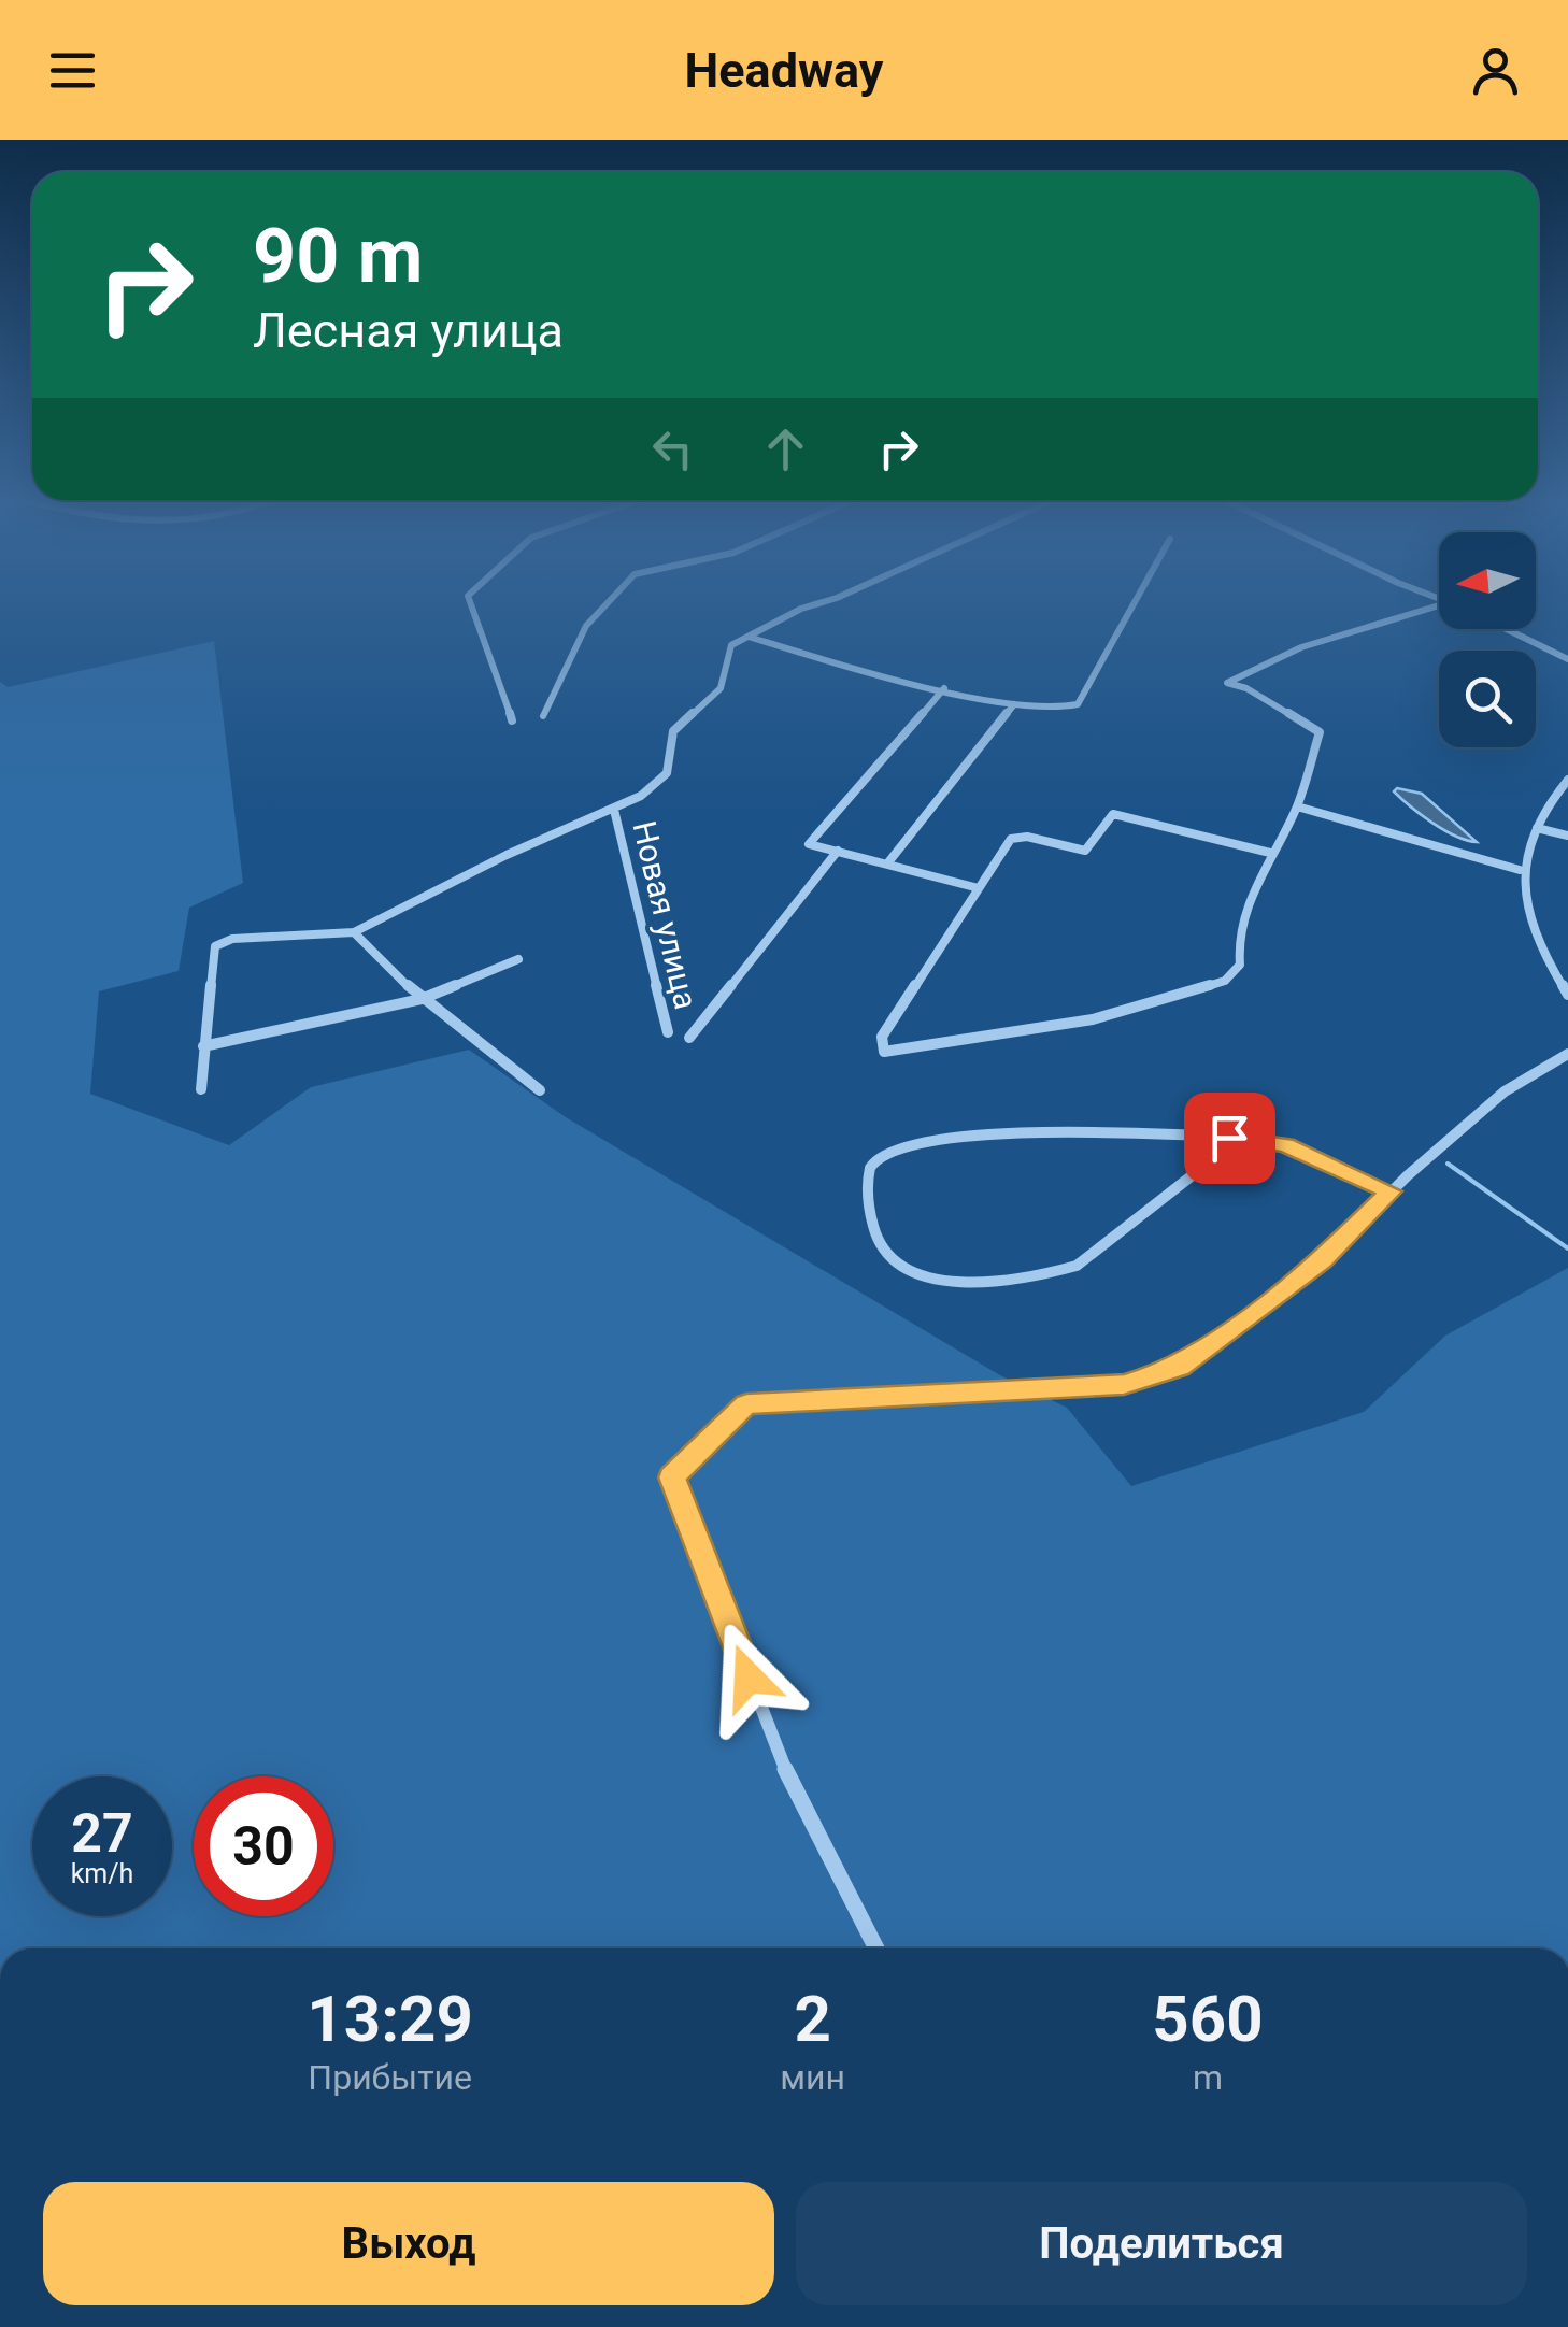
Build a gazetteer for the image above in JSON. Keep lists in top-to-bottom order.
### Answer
{
  "streets": {
    "street": ["Новая улица"]
  },
  "north": "left",
  "page": {
    "header": "Headway",
    "turn": ["90 m", "Лесная улица"],
    "speed": "27 km/h",
    "limit": "30",
    "eta": [
      "13:29",
      "Прибытие",
      "2",
      "мин",
      "560",
      "m"
    ],
    "buttons": ["Выход", "Поделиться"]
  }
}
